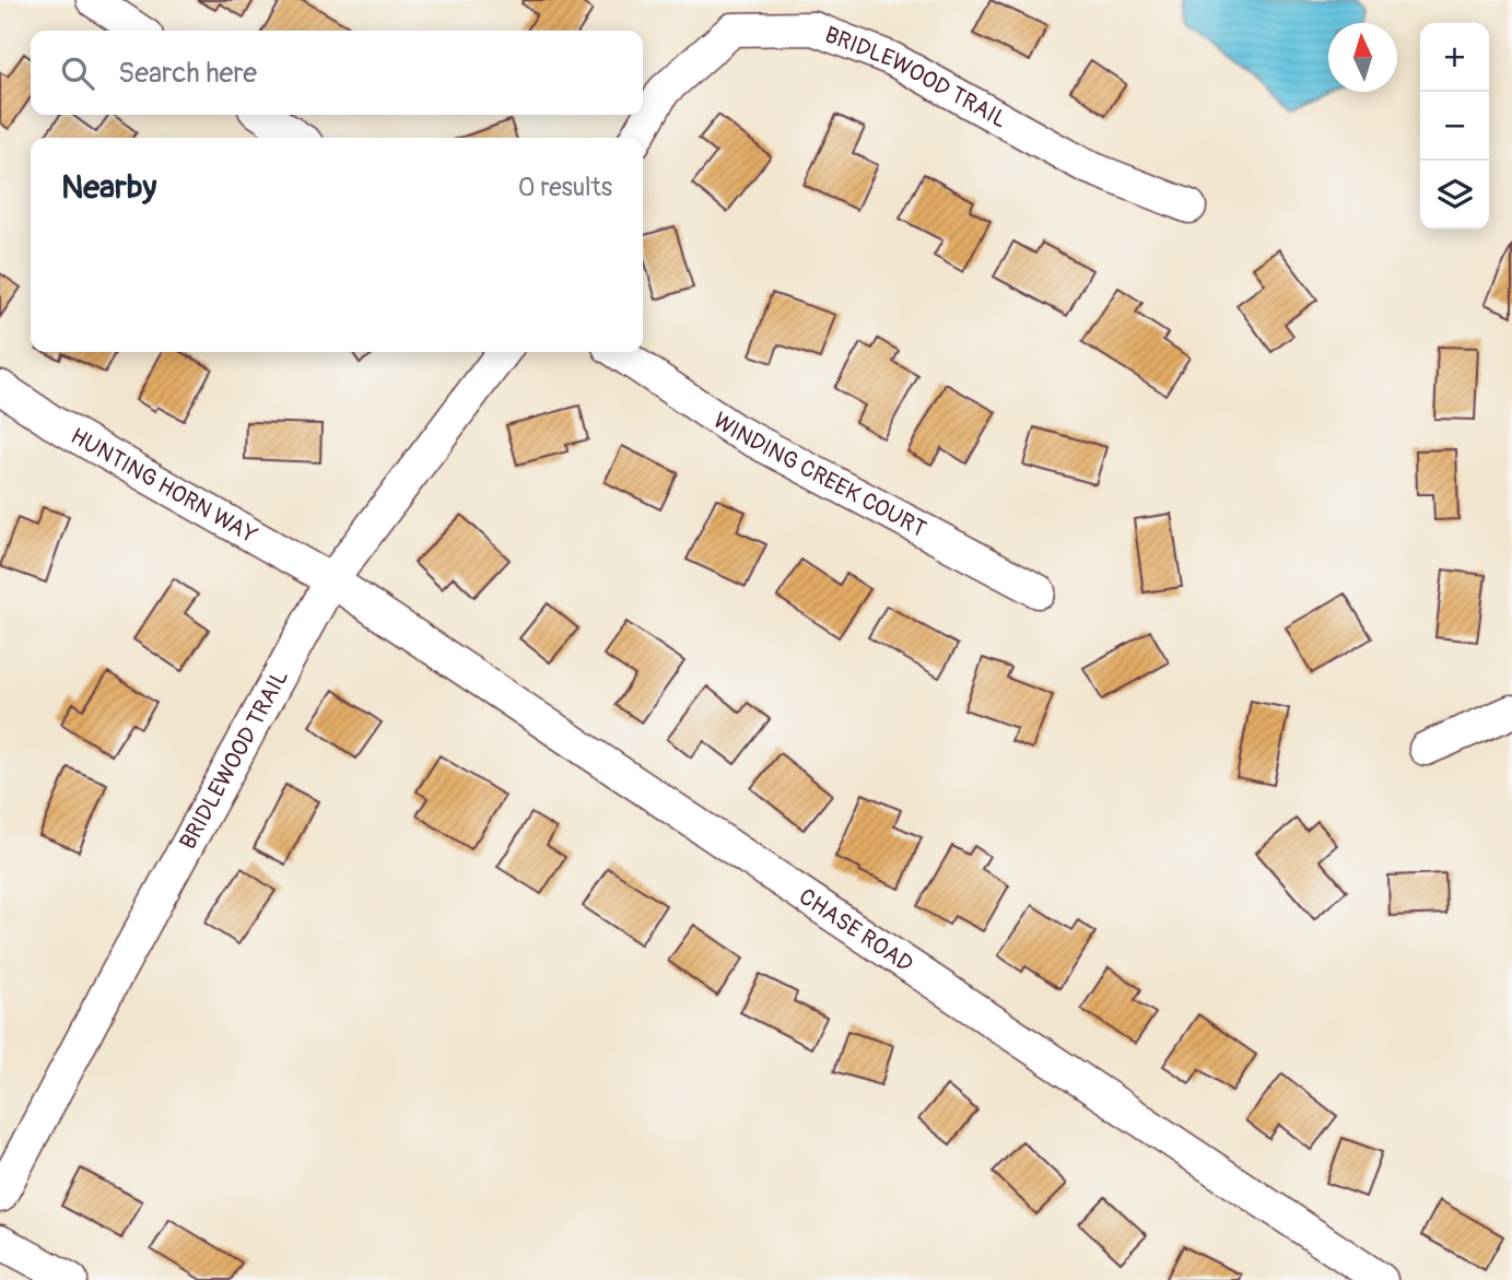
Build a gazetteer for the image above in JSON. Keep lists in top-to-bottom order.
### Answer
{
  "streets": {
    "street": [
      "BRIDLEWOOD TRAIL",
      "WINDING CREEK COURT",
      "HUNTING HORN WAY",
      "CHASE ROAD"
    ]
  },
  "crossings": [
    ["BRIDLEWOOD TRAIL", "HUNTING HORN WAY"],
    ["BRIDLEWOOD TRAIL", "CHASE ROAD"],
    ["HUNTING HORN WAY", "CHASE ROAD"]
  ],
  "north": "top",
  "page": {
    "map_buttons": ["+", "−"],
    "search": "Search here",
    "heading": ["Nearby", "0 results"]
  }
}
